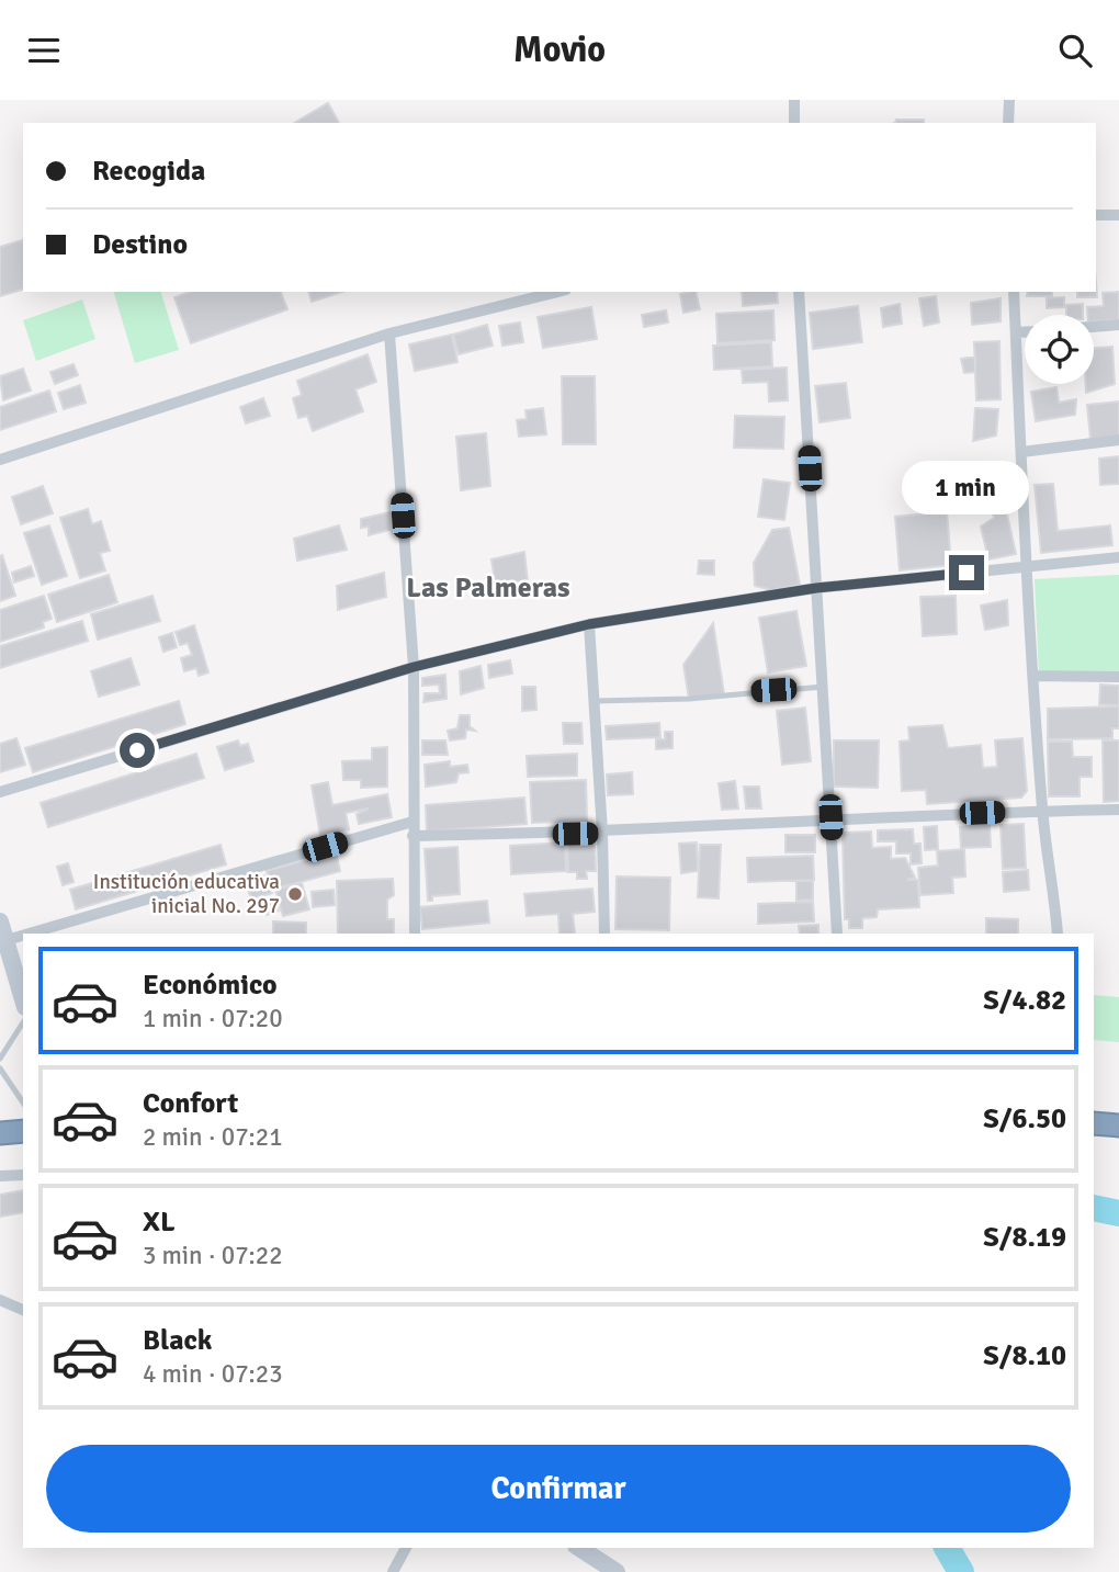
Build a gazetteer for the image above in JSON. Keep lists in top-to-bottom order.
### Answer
{
  "districts": ["Las Palmeras"],
  "places": ["Institución educativa inicial No. 297"],
  "page": {
    "header": "Movio",
    "banner": ["Recogida", "Destino"],
    "bubble": "1 min",
    "list": [
      {
        "name": "Económico",
        "note": "1 min · 07:20",
        "value": "S/4.82"
      },
      {
        "name": "Confort",
        "note": "2 min · 07:21",
        "value": "S/6.50"
      },
      {
        "name": "XL",
        "note": "3 min · 07:22",
        "value": "S/8.19"
      },
      {
        "name": "Black",
        "note": "4 min · 07:23",
        "value": "S/8.10"
      }
    ],
    "buttons": "Confirmar"
  }
}
